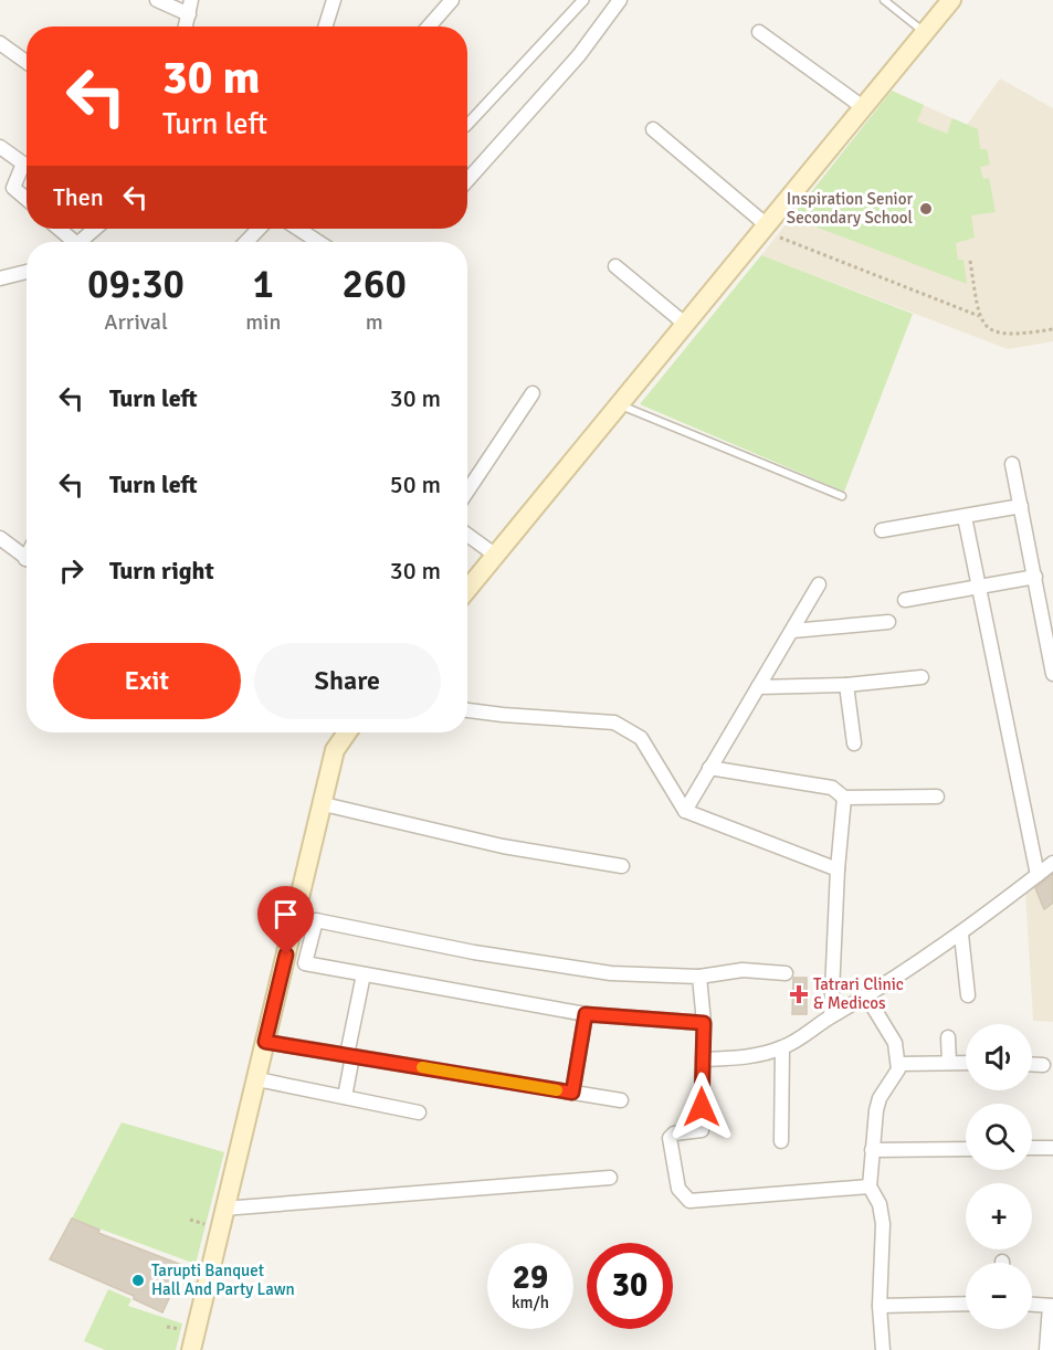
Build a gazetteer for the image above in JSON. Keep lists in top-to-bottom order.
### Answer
{
  "places": {
    "other": ["Inspiration Senior Secondary School", "Tarupti Banquet Hall And Party Lawn"],
    "health": ["Tatrari Clinic & Medicos"]
  },
  "page": {
    "turn": ["30 m", "Turn left"],
    "then": "Then",
    "eta": [
      "09:30",
      "Arrival",
      "1",
      "min",
      "260",
      "m"
    ],
    "list": [
      {
        "name": "Turn left",
        "value": "30 m"
      },
      {
        "name": "Turn left",
        "value": "50 m"
      },
      {
        "name": "Turn right",
        "value": "30 m"
      }
    ],
    "buttons": ["Exit", "Share"],
    "map_buttons": ["+", "−"],
    "speed": "29 km/h",
    "limit": "30"
  }
}
